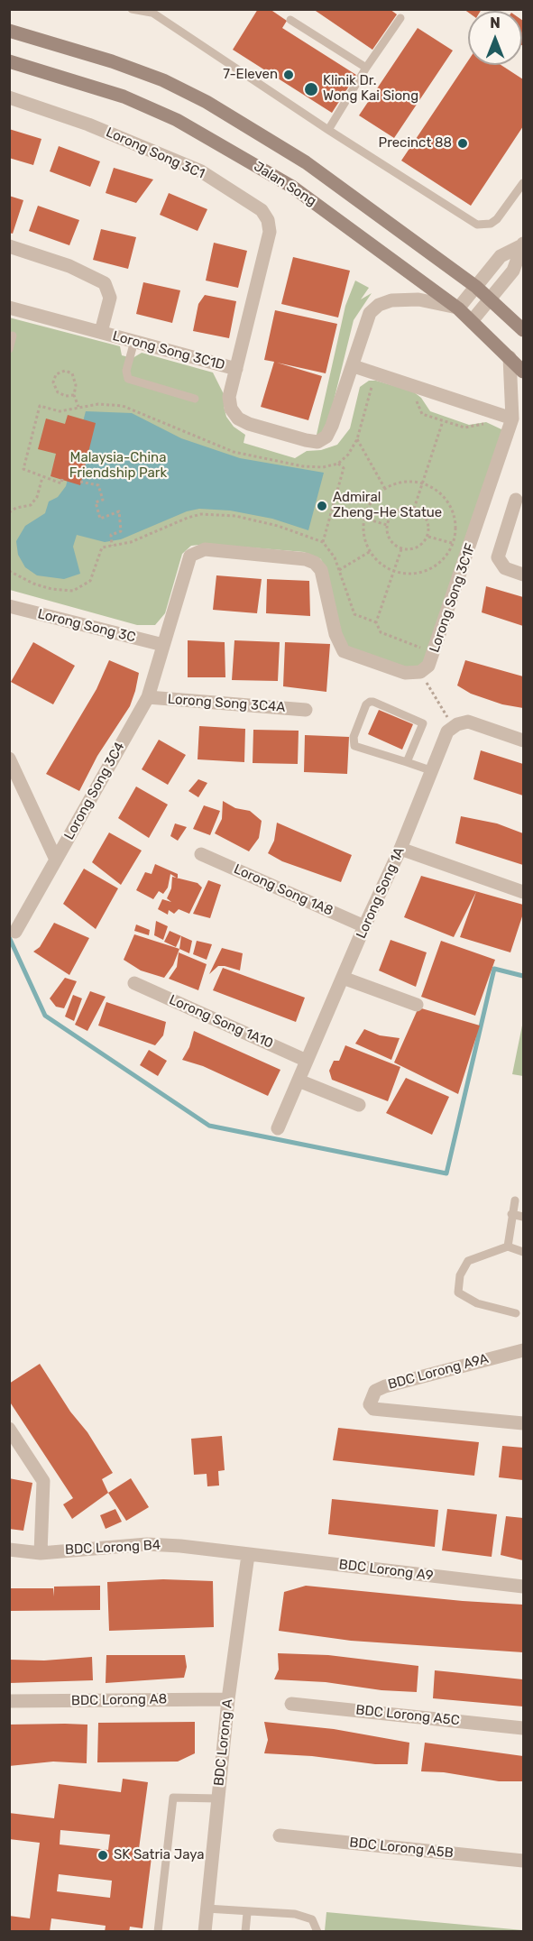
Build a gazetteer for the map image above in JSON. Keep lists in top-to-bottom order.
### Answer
{
  "streets": {
    "main road": ["Jalan Song"],
    "street": [
      "Lorong Song 3C1",
      "Lorong Song 3C1D",
      "Lorong Song 3C1F",
      "Lorong Song 3C",
      "Lorong Song 3C4A",
      "Lorong Song 3C4",
      "Lorong Song 1A8",
      "Lorong Song 1A",
      "Lorong Song 1A10",
      "BDC Lorong A9A",
      "BDC Lorong B4",
      "BDC Lorong A9",
      "BDC Lorong A8",
      "BDC Lorong A5C",
      "BDC Lorong A",
      "BDC Lorong A5B"
    ]
  },
  "crossings": [
    ["Lorong Song 3C1", "Lorong Song 3C1D"],
    ["Jalan Song", "Lorong Song 3C1F"],
    ["Lorong Song 3C", "Lorong Song 3C4"],
    ["Lorong Song 3C4A", "Lorong Song 3C4"],
    ["Lorong Song 1A8", "Lorong Song 1A"],
    ["Lorong Song 1A", "Lorong Song 1A10"],
    ["BDC Lorong B4", "BDC Lorong A9"],
    ["BDC Lorong B4", "BDC Lorong A"],
    ["BDC Lorong A9", "BDC Lorong A"],
    ["BDC Lorong A8", "BDC Lorong A"]
  ],
  "parks": ["Malaysia-China Friendship Park"],
  "places": [
    "7-Eleven",
    "Klinik Dr. Wong Kai Siong",
    "Precinct 88",
    "Admiral Zheng-He Statue",
    "SK Satria Jaya"
  ],
  "north": "top"
}
